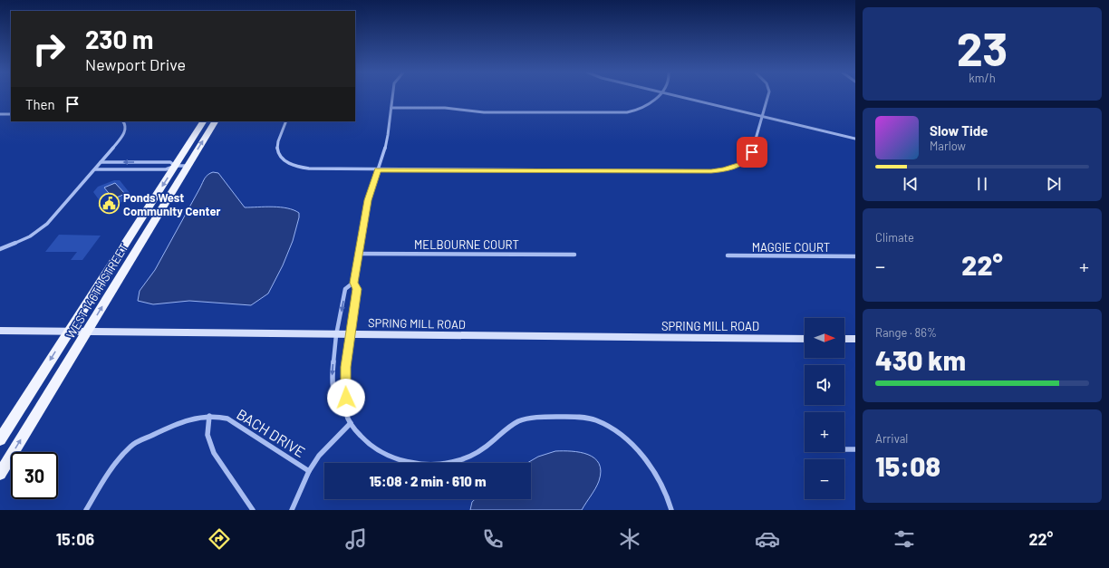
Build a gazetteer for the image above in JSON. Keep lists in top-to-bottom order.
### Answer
{
  "streets": {
    "main road": ["WEST 146TH STREET"],
    "street": [
      "MELBOURNE COURT",
      "MAGGIE COURT",
      "SPRING MILL ROAD",
      "BACH DRIVE"
    ]
  },
  "crossings": [
    ["WEST 146TH STREET", "SPRING MILL ROAD"]
  ],
  "places": {
    "public building": ["Ponds West Community Center"]
  },
  "north": "right",
  "page": {
    "tile": [
      ["23", "km/h"],
      "Climate",
      ["Range · 86%", "430 km"],
      ["Arrival", "15:08"]
    ],
    "turn": ["230 m", "Newport Drive"],
    "then": "Then",
    "song": ["Slow Tide", "Marlow"],
    "heat": ["−", "22°", "+"],
    "map_buttons": ["+", "−"],
    "limit": "30",
    "trip": "15:08 · 2 min · 610 m",
    "tabs": ["15:06", "22°"]
  }
}
